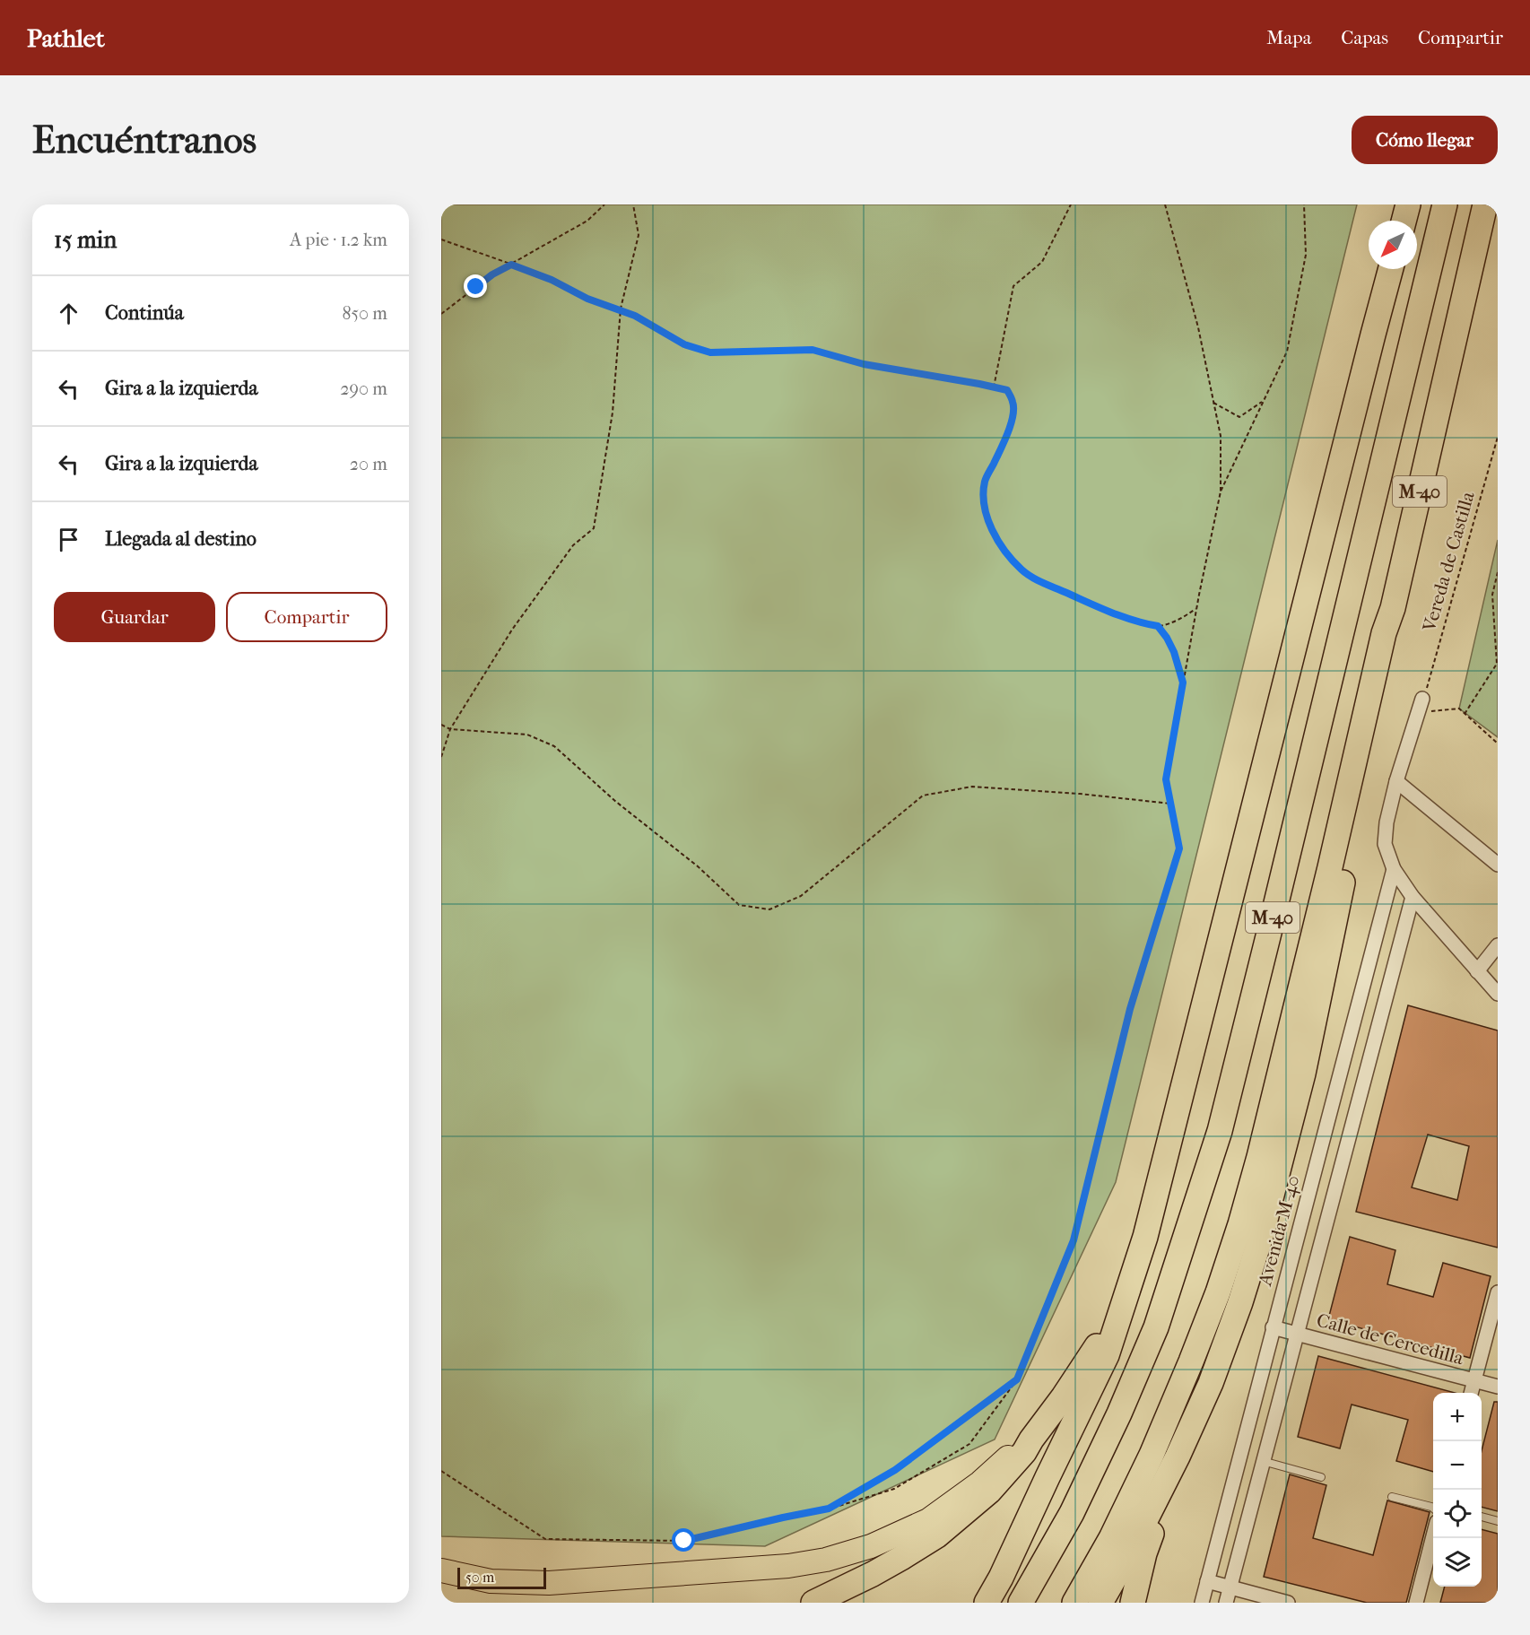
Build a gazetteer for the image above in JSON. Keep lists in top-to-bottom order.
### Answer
{
  "streets": {
    "highway": ["M-40"],
    "street": ["Avenida M-40", "Calle de Cercedilla"],
    "path": ["Vereda de Castilla"]
  },
  "crossings": [
    ["Avenida M-40", "Calle de Cercedilla"]
  ],
  "scale_bar": "50 m",
  "north": "bottom left",
  "page": {
    "header": "Pathlet",
    "nav": ["Mapa", "Capas", "Compartir"],
    "buttons": [
      "Cómo llegar",
      ["Guardar", "Compartir"]
    ],
    "title": "Encuéntranos",
    "heading": ["15 min", "A pie · 1.2 km"],
    "list": [
      ["Continúa", "850 m"],
      ["Gira a la izquierda", "290 m"],
      ["Gira a la izquierda", "20 m"],
      "Llegada al destino"
    ],
    "map_buttons": ["+", "−"],
    "scale": "50 m"
  }
}
